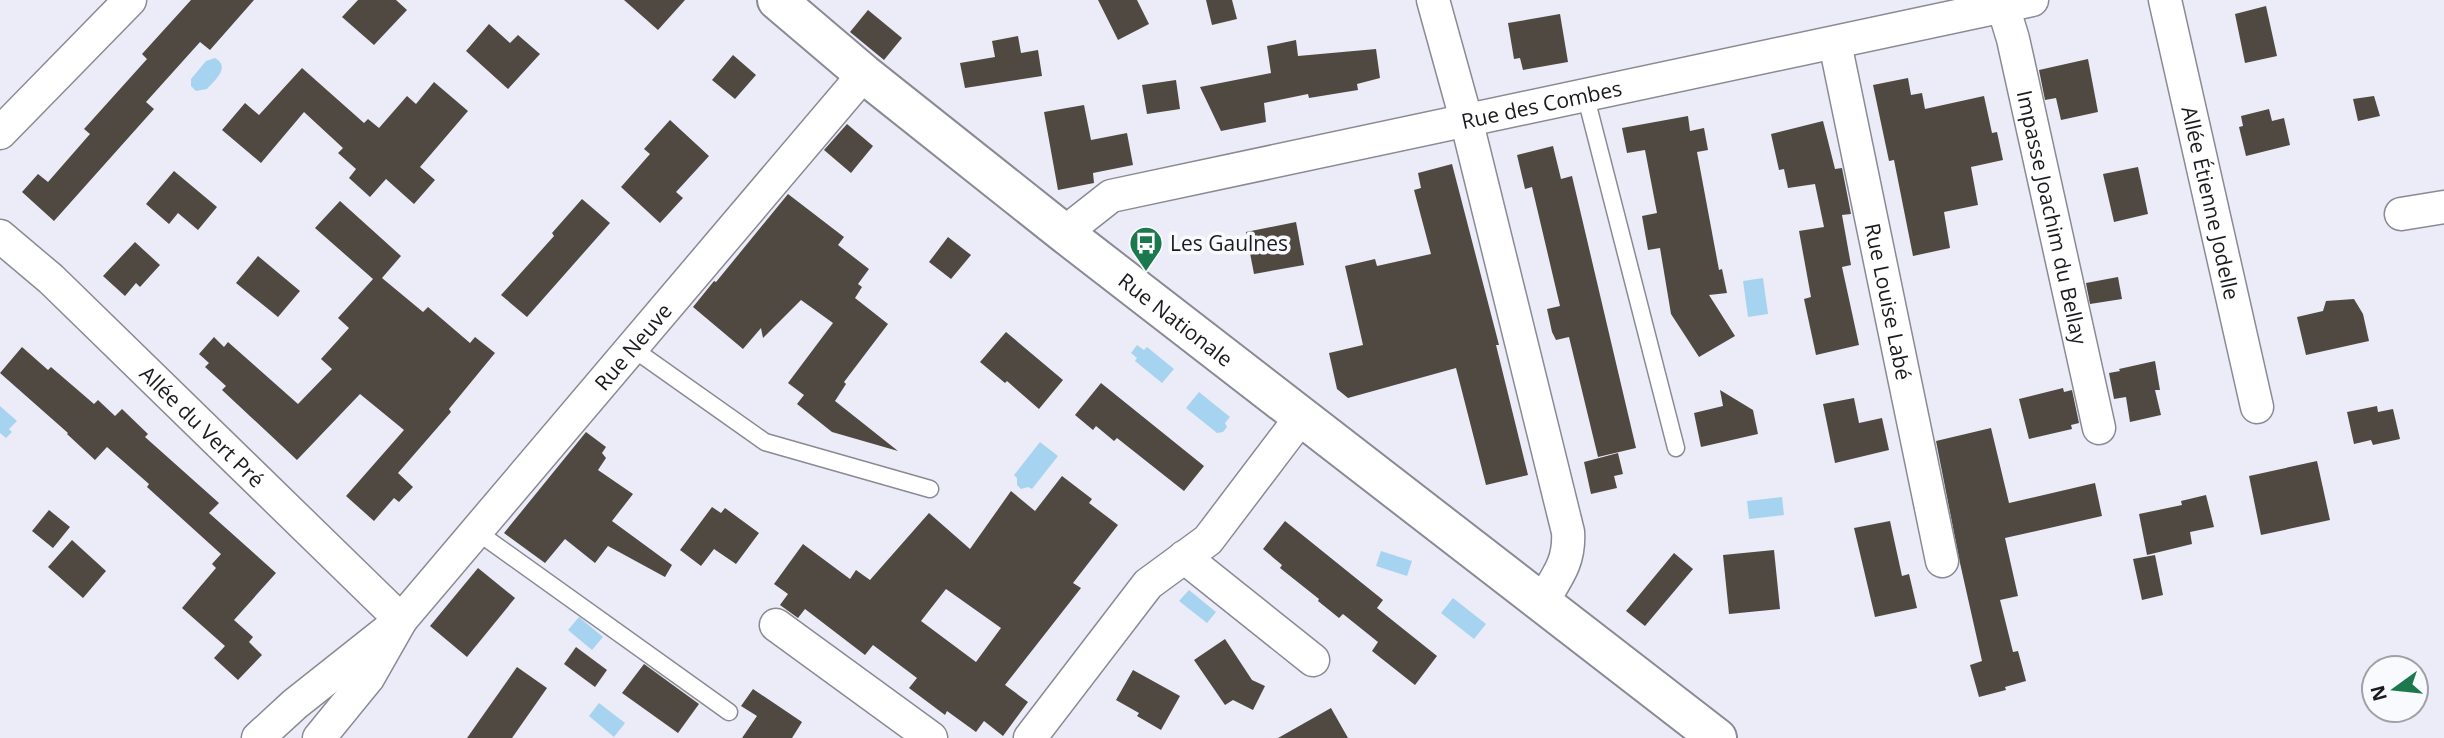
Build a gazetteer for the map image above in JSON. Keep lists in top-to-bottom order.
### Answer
{
  "streets": {
    "main road": ["Rue Nationale"],
    "street": [
      "Rue des Combes",
      "Allée Étienne Jodelle",
      "Impasse Joachim du Bellay",
      "Rue Louise Labé",
      "Rue Neuve",
      "Allée du Vert Pré"
    ]
  },
  "crossings": [
    ["Rue des Combes", "Impasse Joachim du Bellay"],
    ["Rue des Combes", "Rue Louise Labé"],
    ["Rue des Combes", "Rue Nationale"],
    ["Rue Nationale", "Rue Neuve"],
    ["Rue Neuve", "Allée du Vert Pré"]
  ],
  "places": {
    "bus stop": ["Les Gaulnes"]
  },
  "north": "left"
}
